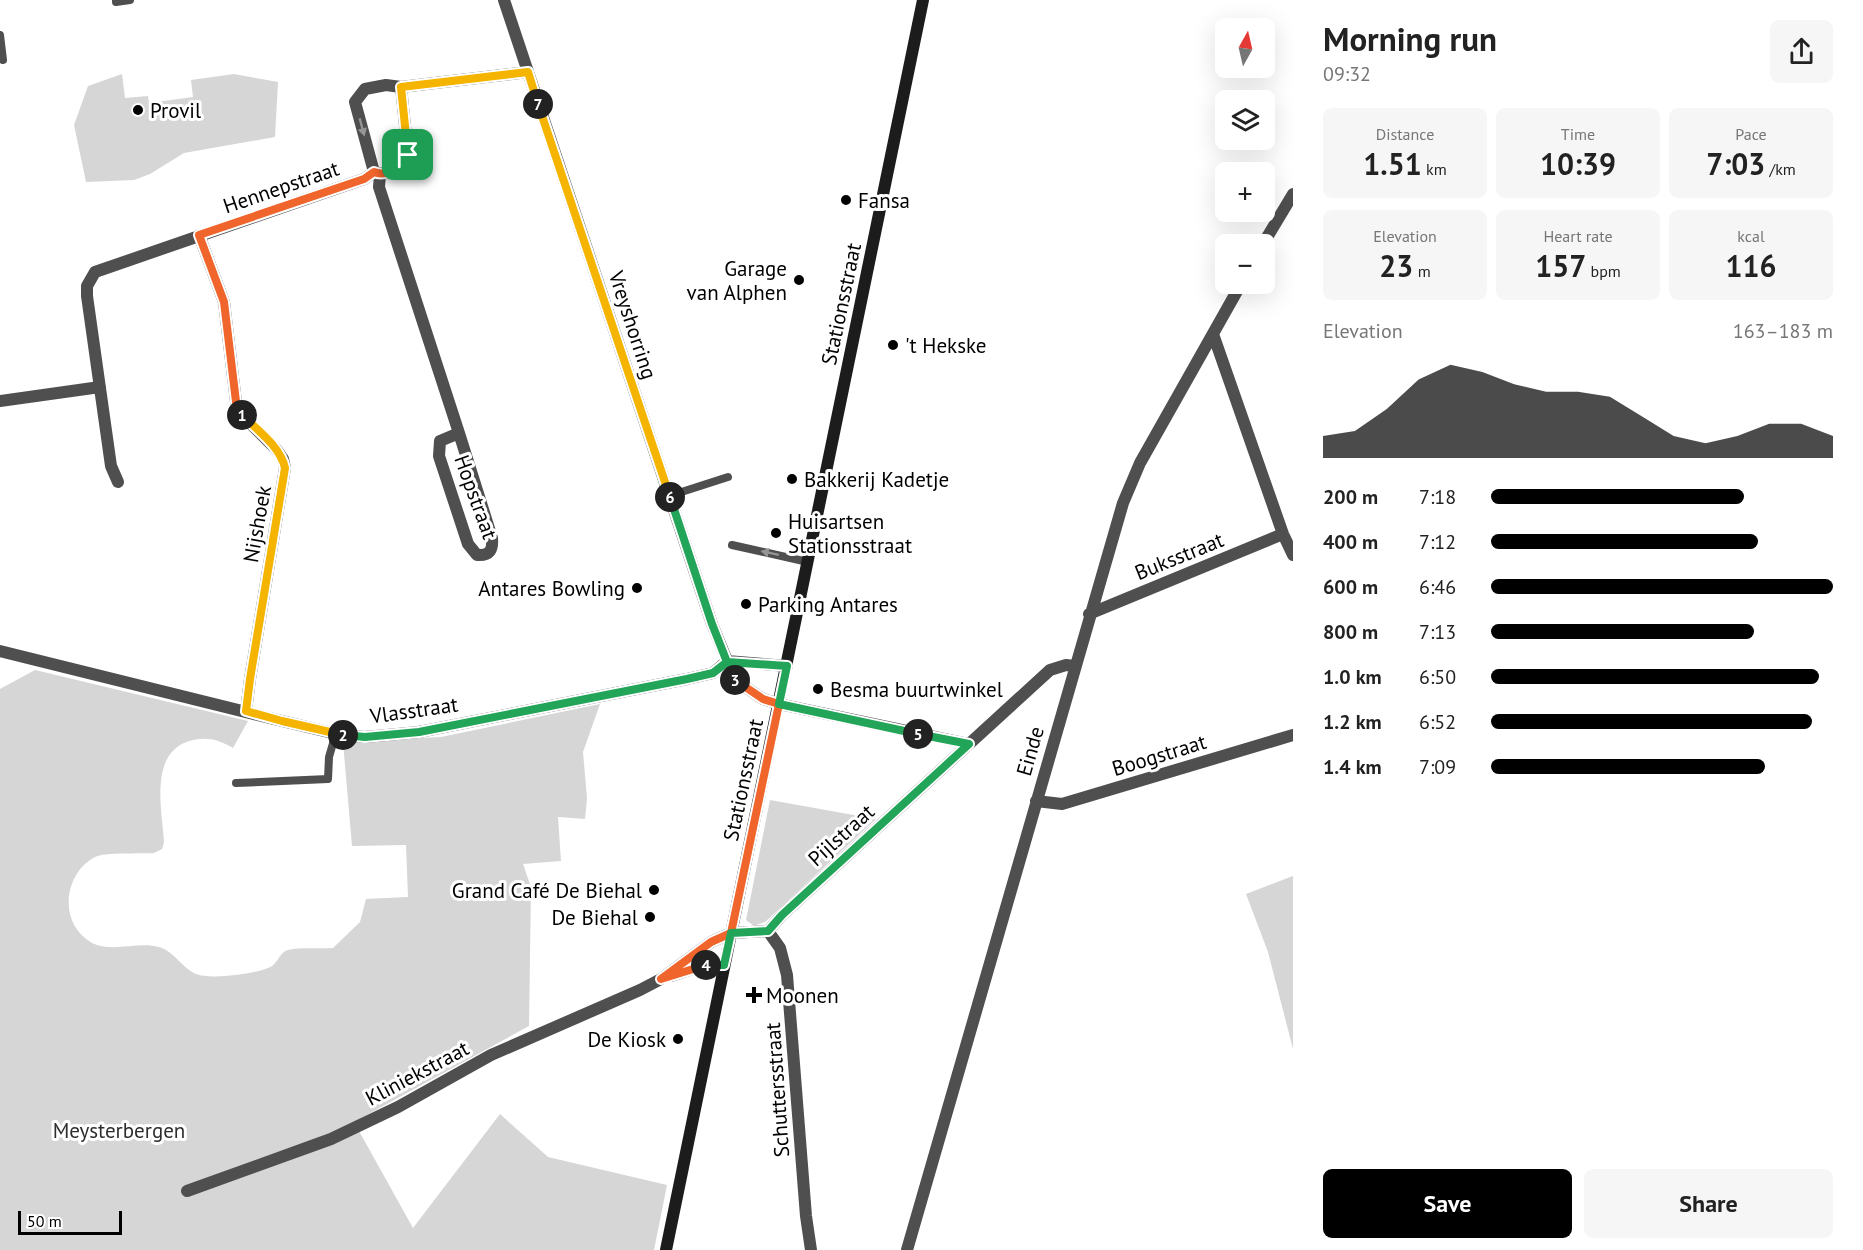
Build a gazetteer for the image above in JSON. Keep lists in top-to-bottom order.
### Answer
{
  "streets": {
    "main road": ["Stationsstraat"],
    "street": [
      "Hennepstraat",
      "Vreyshorring",
      "Hopstraat",
      "Nijshoek",
      "Buksstraat",
      "Vlasstraat",
      "Einde",
      "Boogstraat",
      "Pijlstraat",
      "Kliniekstraat",
      "Schuttersstraat"
    ]
  },
  "crossings": [
    ["Hennepstraat", "Hopstraat"],
    ["Hennepstraat", "Nijshoek"],
    ["Stationsstraat", "Vreyshorring"],
    ["Stationsstraat", "Kliniekstraat"],
    ["Vreyshorring", "Vlasstraat"],
    ["Nijshoek", "Vlasstraat"],
    ["Buksstraat", "Einde"],
    ["Einde", "Boogstraat"],
    ["Einde", "Pijlstraat"],
    ["Pijlstraat", "Schuttersstraat"]
  ],
  "parks": ["Meysterbergen"],
  "places": {
    "other": [
      "Provil",
      "Fansa",
      "Garage van Alphen",
      "'t Hekske",
      "Bakkerij Kadetje",
      "Huisartsen Stationsstraat",
      "Antares Bowling",
      "Parking Antares",
      "Besma buurtwinkel",
      "Grand Café De Biehal",
      "De Biehal",
      "De Kiosk"
    ],
    "health": ["Moonen"]
  },
  "scale_bar": "50 m",
  "north": "top",
  "page": {
    "heading": ["Morning run", "09:32"],
    "map_buttons": ["+", "−"],
    "pins": [
      "7",
      "1",
      "6",
      "3",
      "5",
      "2",
      "4"
    ],
    "stats": [
      ["Distance", "1.51 km"],
      ["Time", "10:39"],
      ["Pace", "7:03 /km"],
      ["Elevation", "23 m"],
      ["Heart rate", "157 bpm"],
      ["kcal", "116"]
    ],
    "chart": ["Elevation", "163–183 m"],
    "list": [
      {
        "name": "200 m",
        "note": "7:18"
      },
      {
        "name": "400 m",
        "note": "7:12"
      },
      {
        "name": "600 m",
        "note": "6:46"
      },
      {
        "name": "800 m",
        "note": "7:13"
      },
      {
        "name": "1.0 km",
        "note": "6:50"
      },
      {
        "name": "1.2 km",
        "note": "6:52"
      },
      {
        "name": "1.4 km",
        "note": "7:09"
      }
    ],
    "buttons": ["Save", "Share"],
    "scale": "50 m"
  }
}
